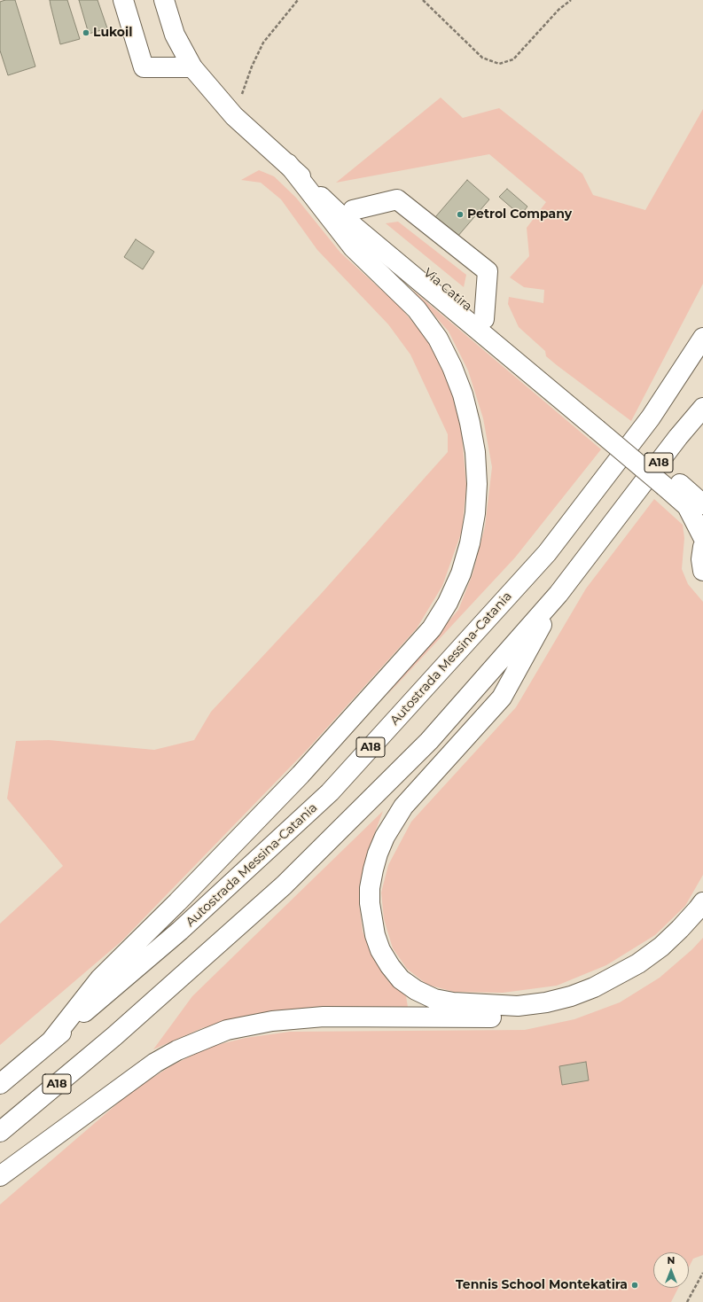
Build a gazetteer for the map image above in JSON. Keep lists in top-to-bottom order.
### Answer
{
  "streets": {
    "main road": ["Via Catira", "A18", "Autostrada Messina-Catania"]
  },
  "places": ["Lukoil", "Petrol Company", "Tennis School Montekatira"],
  "north": "top"
}
